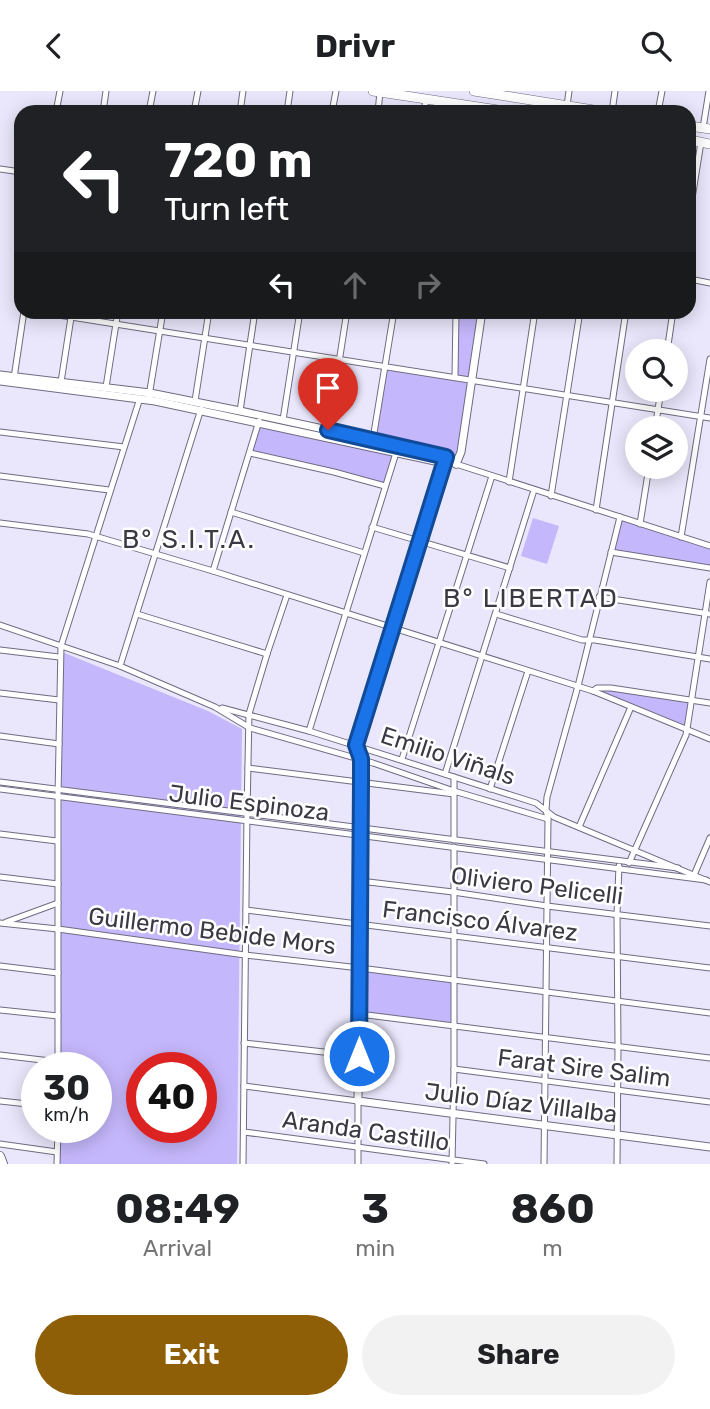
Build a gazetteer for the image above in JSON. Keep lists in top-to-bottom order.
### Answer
{
  "streets": {
    "street": [
      "Emilio Viñals",
      "Julio Espinoza",
      "Oliviero Pelicelli",
      "Francisco Álvarez",
      "Guillermo Bebide Mors",
      "Farat Sire Salim",
      "Julio Díaz Villalba",
      "Aranda Castillo"
    ]
  },
  "crossings": [
    ["Emilio Viñals", "Julio Espinoza"]
  ],
  "districts": ["B° S.I.T.A.", "B° LIBERTAD"],
  "page": {
    "header": "Drivr",
    "turn": ["720 m", "Turn left"],
    "speed": "30 km/h",
    "limit": "40",
    "eta": [
      "08:49",
      "Arrival",
      "3",
      "min",
      "860",
      "m"
    ],
    "buttons": ["Exit", "Share"]
  }
}
